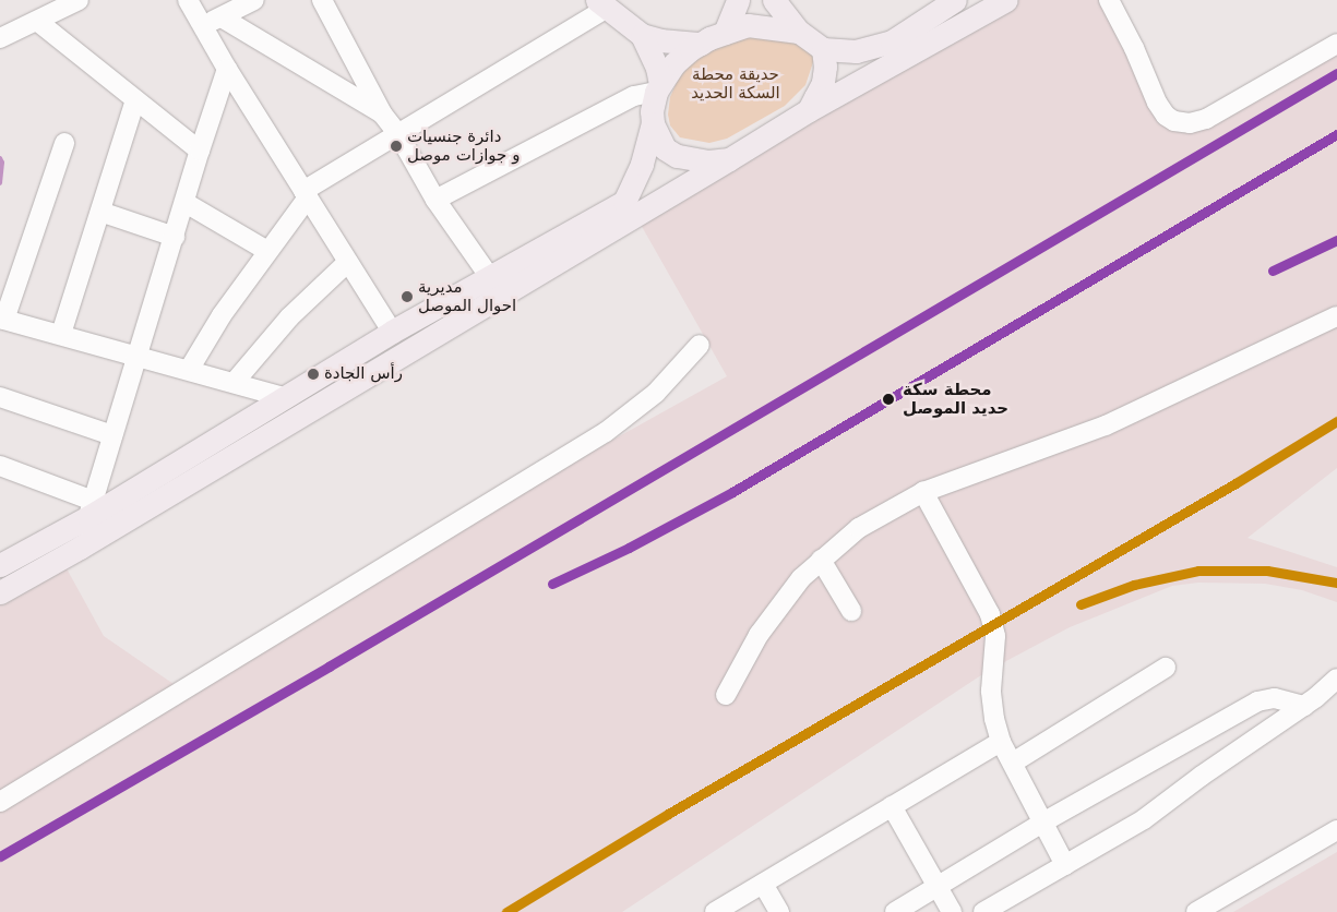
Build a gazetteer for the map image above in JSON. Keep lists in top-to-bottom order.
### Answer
{
  "parks": ["حديقة محطة السكة الحديد"],
  "places": [
    "دائرة جنسيات و جوازات موصل",
    "مديرية احوال الموصل",
    "رأس الجادة",
    "محطة سكة حديد الموصل"
  ]
}
